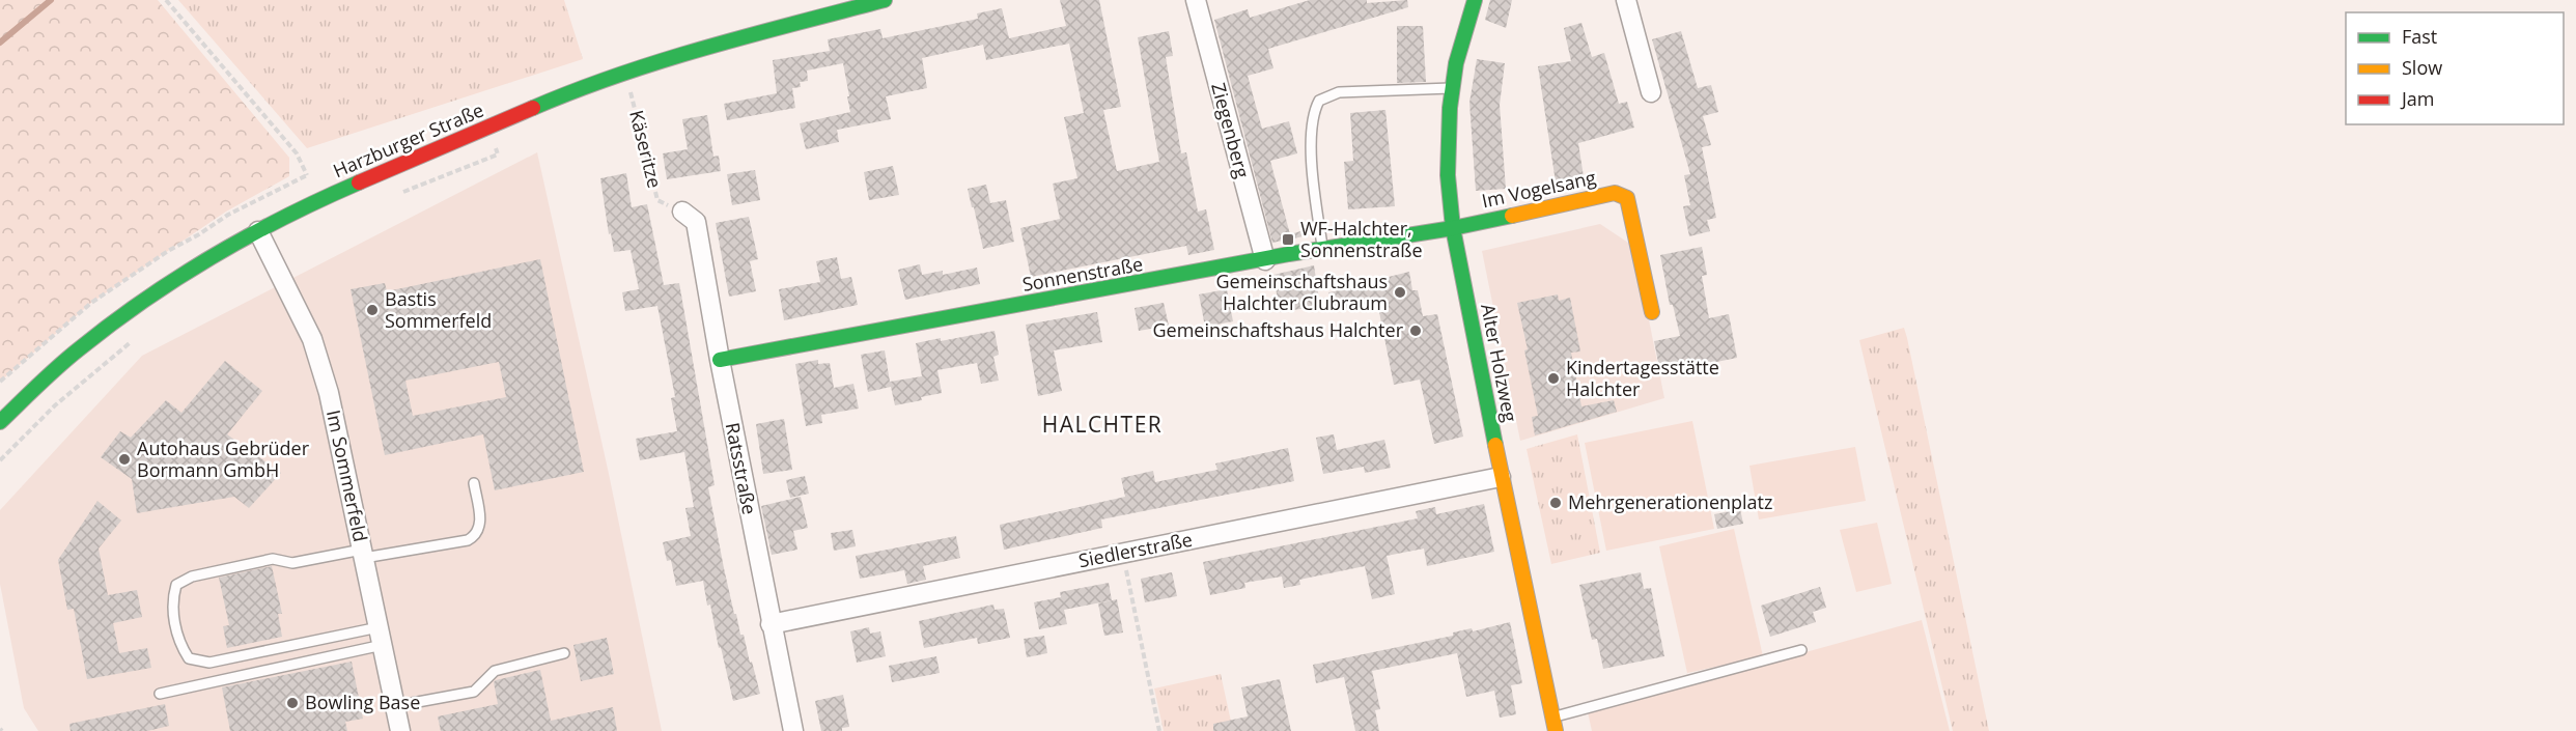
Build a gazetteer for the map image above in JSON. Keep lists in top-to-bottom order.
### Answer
{
  "streets": {
    "street": [
      "Ziegenberg",
      "Harzburger Straße",
      "Im Vogelsang",
      "Sonnenstraße",
      "Alter Holzweg",
      "Ratsstraße",
      "Im Sommerfeld",
      "Siedlerstraße"
    ],
    "path": ["Käseritze"]
  },
  "crossings": [
    ["Ziegenberg", "Sonnenstraße"],
    ["Harzburger Straße", "Käseritze"],
    ["Harzburger Straße", "Im Sommerfeld"],
    ["Käseritze", "Ratsstraße"],
    ["Im Vogelsang", "Sonnenstraße"],
    ["Im Vogelsang", "Alter Holzweg"],
    ["Sonnenstraße", "Alter Holzweg"],
    ["Sonnenstraße", "Ratsstraße"],
    ["Alter Holzweg", "Siedlerstraße"],
    ["Ratsstraße", "Siedlerstraße"]
  ],
  "districts": ["HALCHTER"],
  "places": {
    "transit": ["WF-Halchter, Sonnenstraße"],
    "other": [
      "Gemeinschaftshaus Halchter Clubraum",
      "Bastis Sommerfeld",
      "Gemeinschaftshaus Halchter",
      "Kindertagesstätte Halchter",
      "Autohaus Gebrüder Bormann GmbH",
      "Mehrgenerationenplatz",
      "Bowling Base"
    ]
  },
  "legend": ["Fast", "Slow", "Jam"]
}
